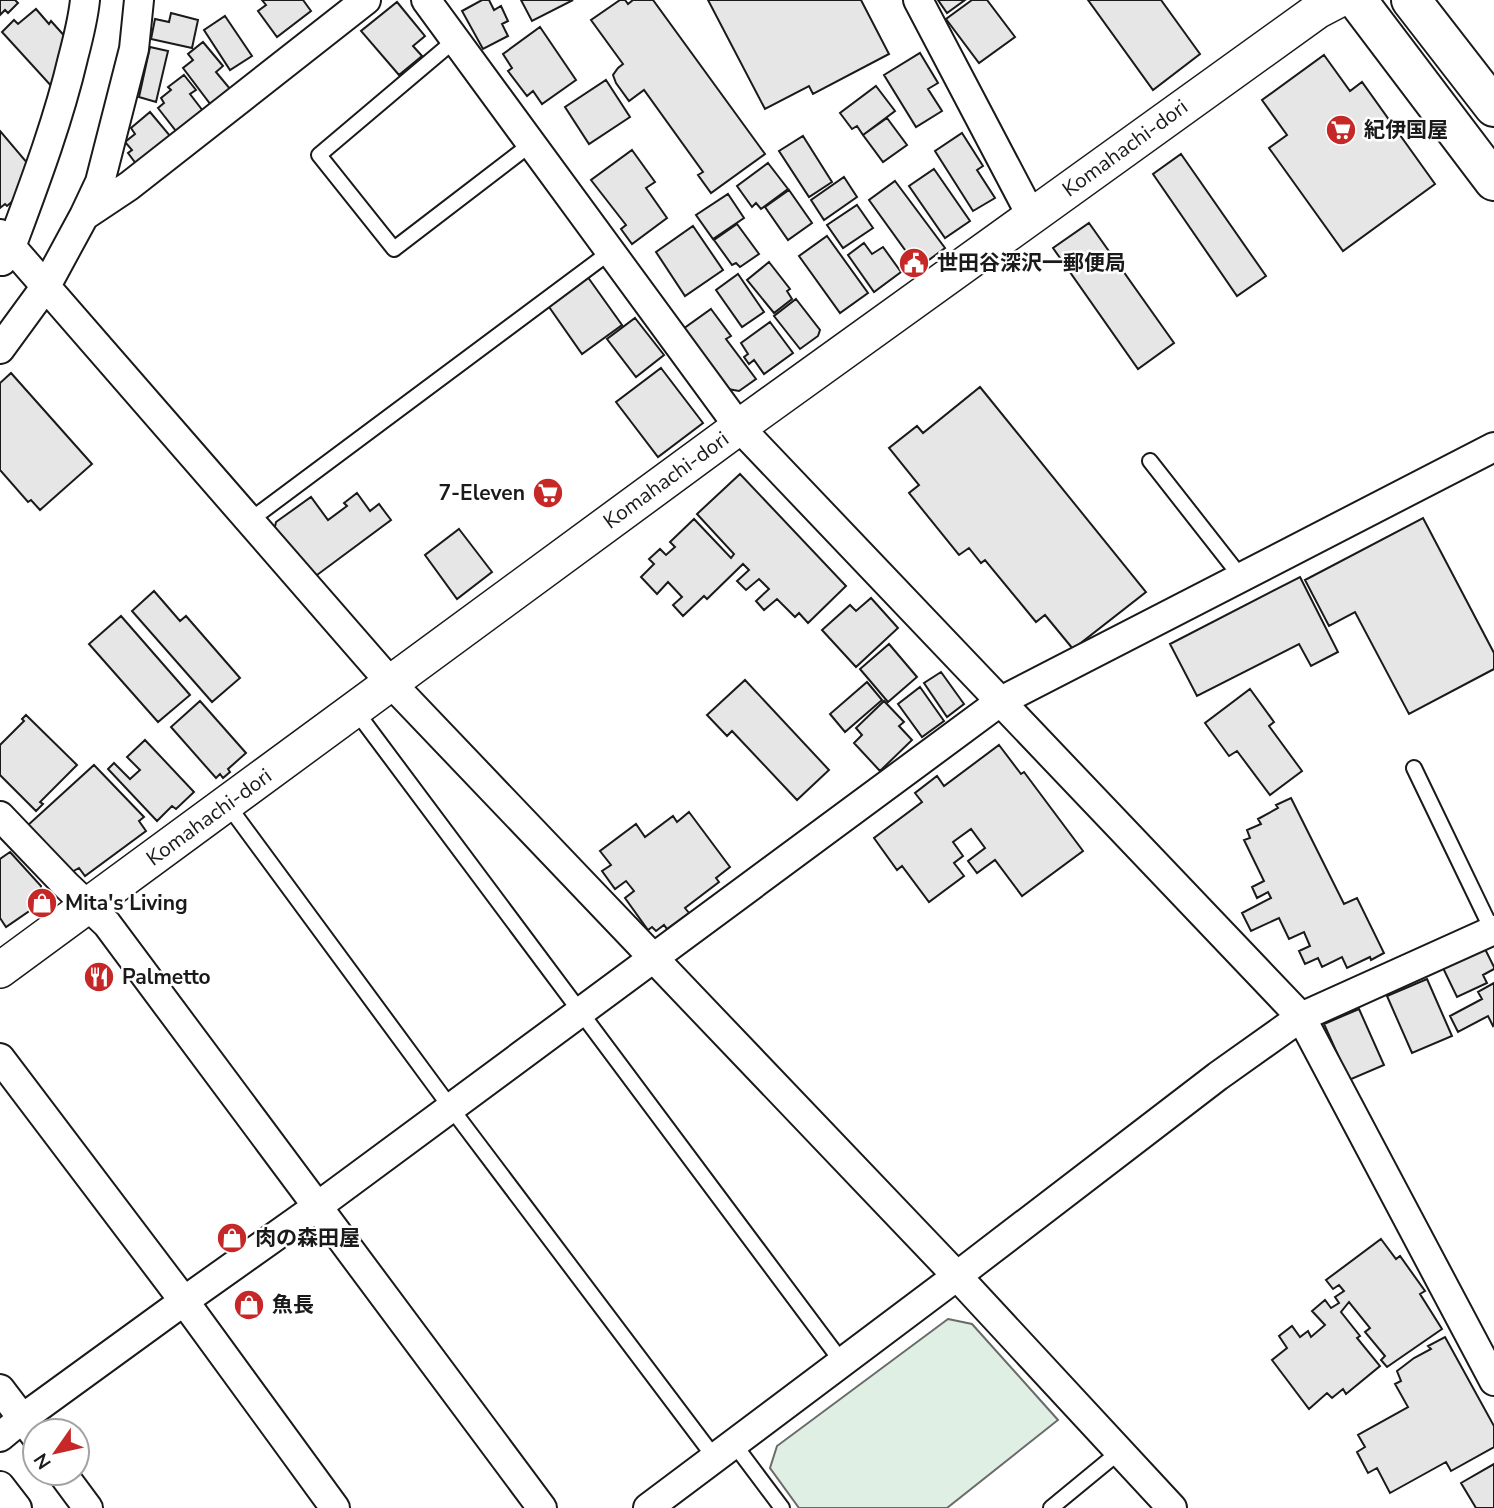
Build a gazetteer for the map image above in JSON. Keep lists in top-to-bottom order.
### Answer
{
  "streets": {
    "street": ["Komahachi-dori"]
  },
  "places": {
    "supermarket": ["紀伊国屋", "7-Eleven"],
    "public building": ["世田谷深沢一郵便局"],
    "shop": ["Mita's Living", "肉の森田屋", "魚長"],
    "restaurant": ["Palmetto"]
  },
  "north": "bottom left"
}
